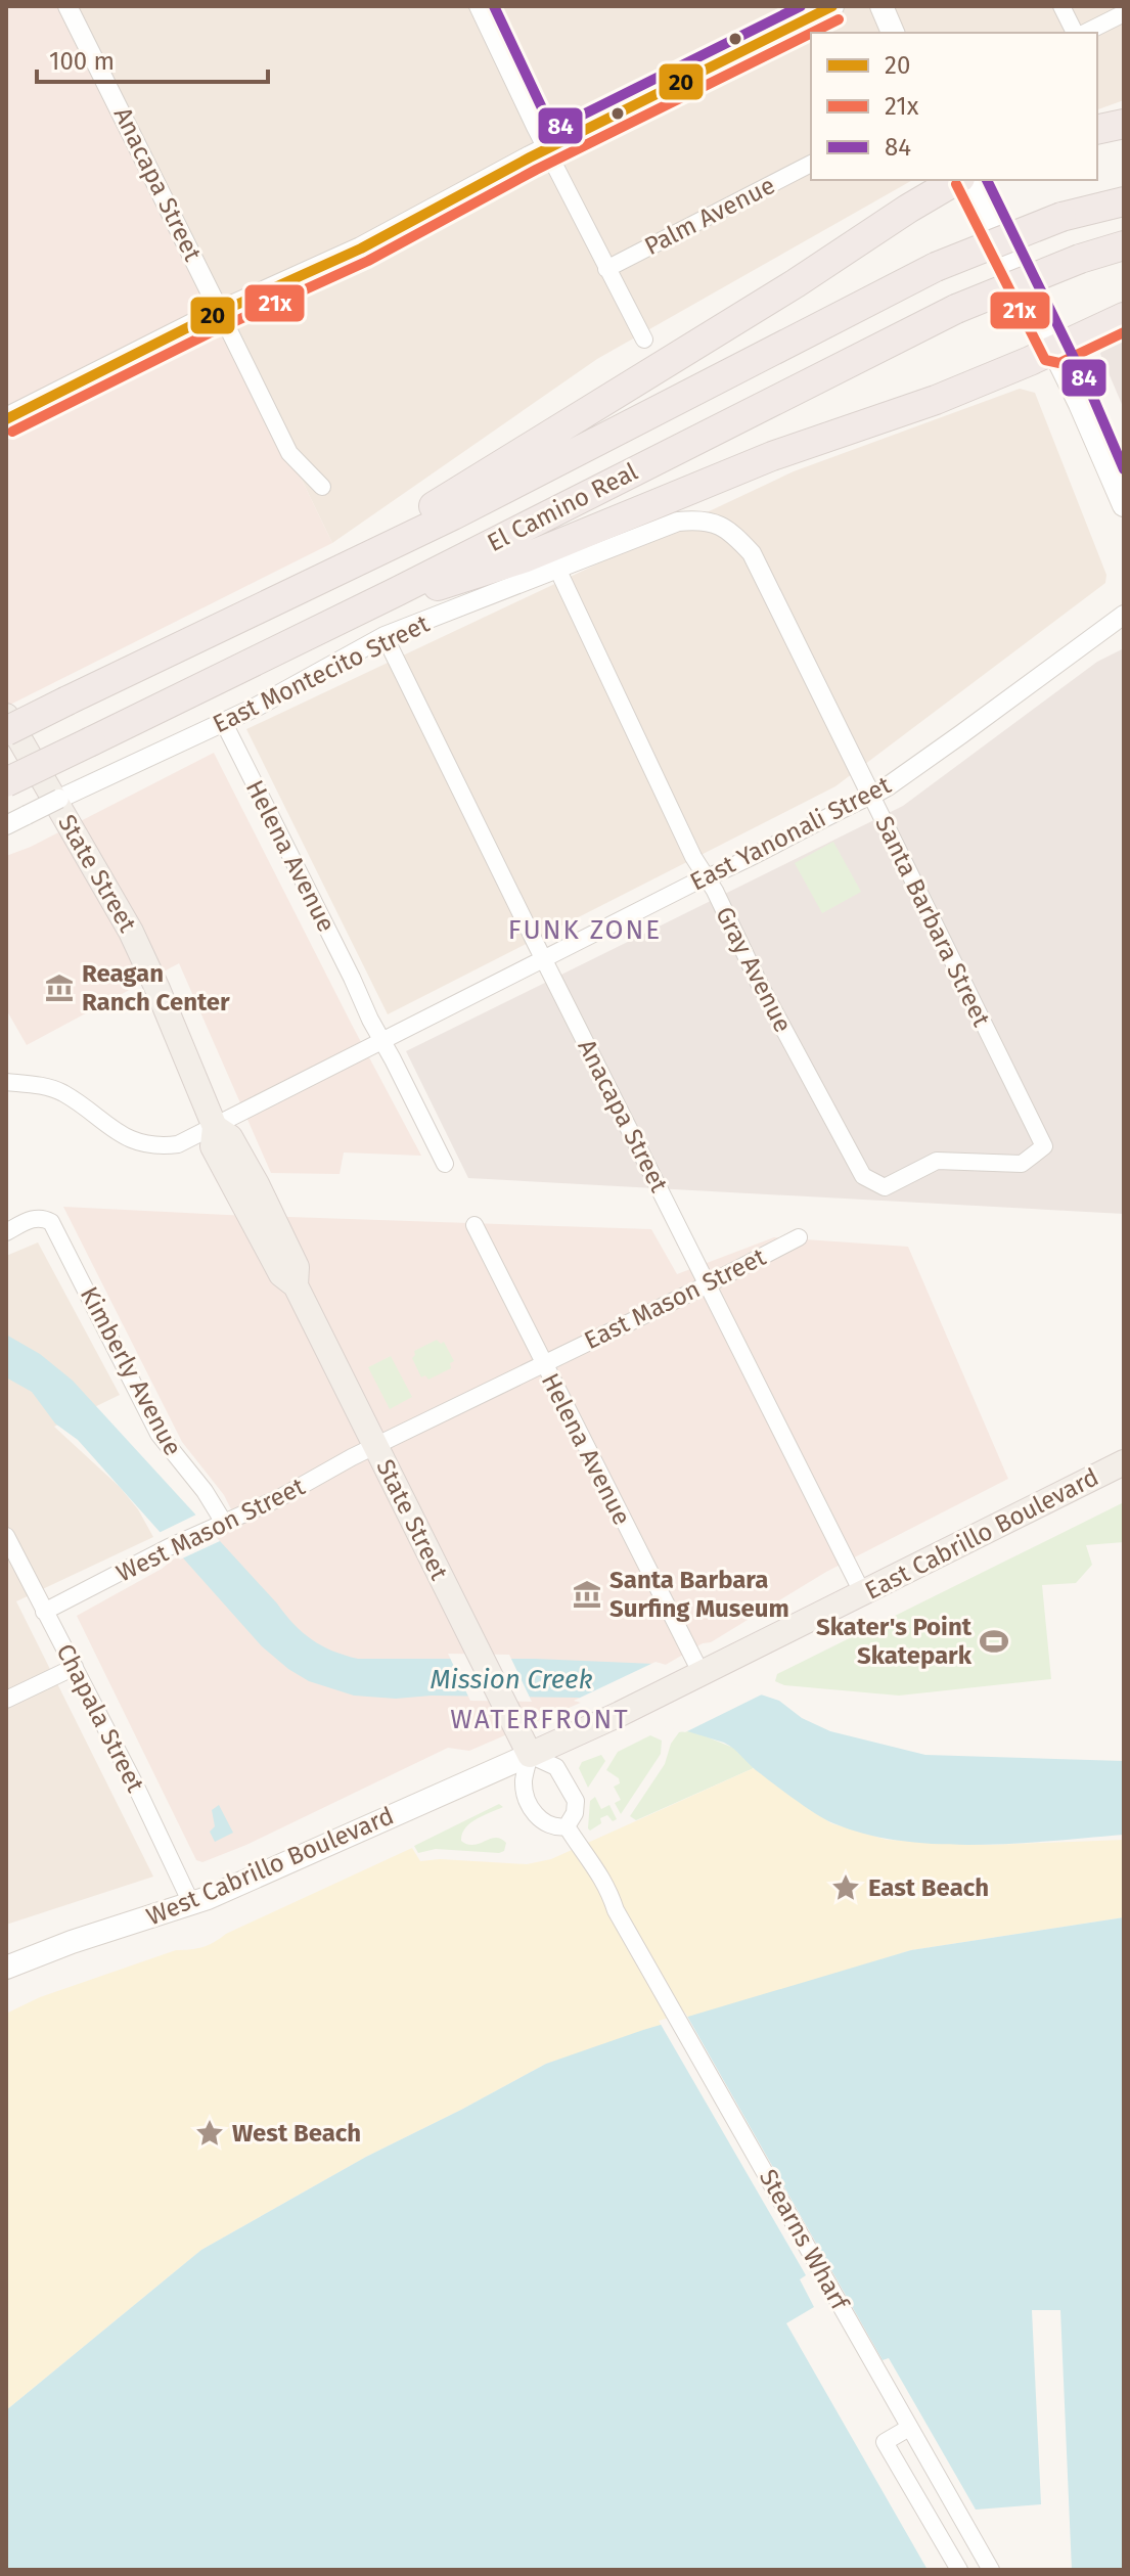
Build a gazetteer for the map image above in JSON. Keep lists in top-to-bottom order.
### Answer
{
  "streets": {
    "highway": ["El Camino Real"],
    "main road": ["State Street", "East Cabrillo Boulevard", "West Cabrillo Boulevard"],
    "street": [
      "Anacapa Street",
      "Palm Avenue",
      "East Montecito Street",
      "East Yanonali Street",
      "Helena Avenue",
      "Santa Barbara Street",
      "Gray Avenue",
      "East Mason Street",
      "Kimberly Avenue",
      "West Mason Street",
      "Chapala Street",
      "Stearns Wharf"
    ]
  },
  "crossings": [
    ["Anacapa Street", "East Montecito Street"],
    ["Anacapa Street", "East Yanonali Street"],
    ["Anacapa Street", "East Mason Street"],
    ["Anacapa Street", "East Cabrillo Boulevard"],
    ["East Montecito Street", "Helena Avenue"],
    ["East Montecito Street", "Santa Barbara Street"],
    ["East Montecito Street", "Gray Avenue"],
    ["East Yanonali Street", "Helena Avenue"],
    ["East Yanonali Street", "State Street"],
    ["East Yanonali Street", "Santa Barbara Street"],
    ["East Yanonali Street", "Gray Avenue"],
    ["Helena Avenue", "East Mason Street"],
    ["Helena Avenue", "East Cabrillo Boulevard"],
    ["State Street", "East Mason Street"],
    ["State Street", "West Mason Street"],
    ["State Street", "East Cabrillo Boulevard"],
    ["State Street", "West Cabrillo Boulevard"],
    ["State Street", "Stearns Wharf"],
    ["Santa Barbara Street", "Gray Avenue"],
    ["East Mason Street", "West Mason Street"],
    ["Kimberly Avenue", "West Mason Street"],
    ["West Mason Street", "Chapala Street"],
    ["East Cabrillo Boulevard", "West Cabrillo Boulevard"],
    ["East Cabrillo Boulevard", "Stearns Wharf"],
    ["Chapala Street", "West Cabrillo Boulevard"],
    ["West Cabrillo Boulevard", "Stearns Wharf"]
  ],
  "districts": ["FUNK ZONE", "WATERFRONT"],
  "water": ["Mission Creek"],
  "places": {
    "museum": ["Reagan Ranch Center", "Santa Barbara Surfing Museum"],
    "sports": ["Skater's Point Skatepark"],
    "place": ["East Beach", "West Beach"]
  },
  "lines": ["transit line 20", "transit line 84", "transit line 21x"],
  "legend": ["20", "21x", "84"],
  "scale_bar": "100 m"
}
